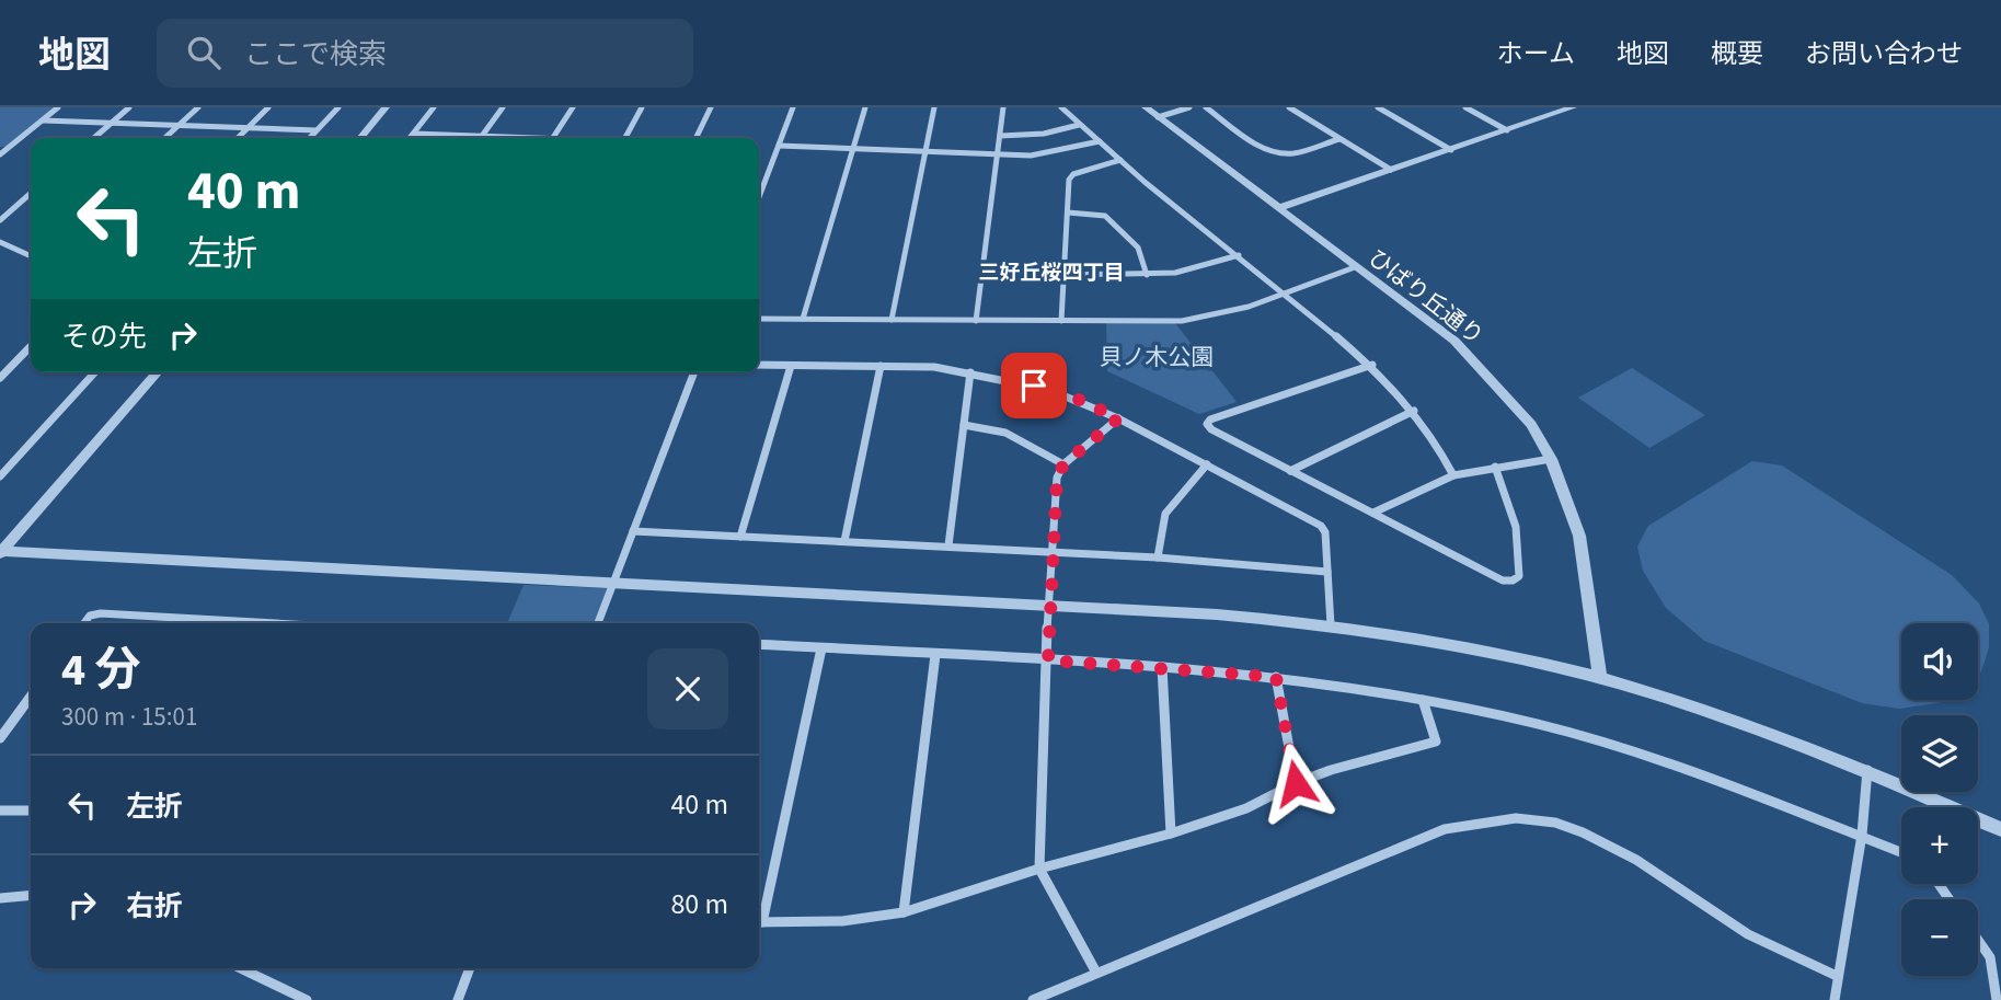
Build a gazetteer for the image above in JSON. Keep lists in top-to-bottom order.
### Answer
{
  "streets": {
    "street": ["ひばり丘通り"]
  },
  "districts": ["三好丘桜四丁目"],
  "parks": ["貝ノ木公園"],
  "page": {
    "header": "地図",
    "search": "ここで検索",
    "nav": [
      "ホーム",
      "地図",
      "概要",
      "お問い合わせ"
    ],
    "turn": ["40 m", "左折"],
    "then": "その先",
    "map_buttons": ["+", "−"],
    "heading": ["4 分", "300 m · 15:01"],
    "list": [
      {
        "name": "左折",
        "value": "40 m"
      },
      {
        "name": "右折",
        "value": "80 m"
      }
    ]
  }
}
